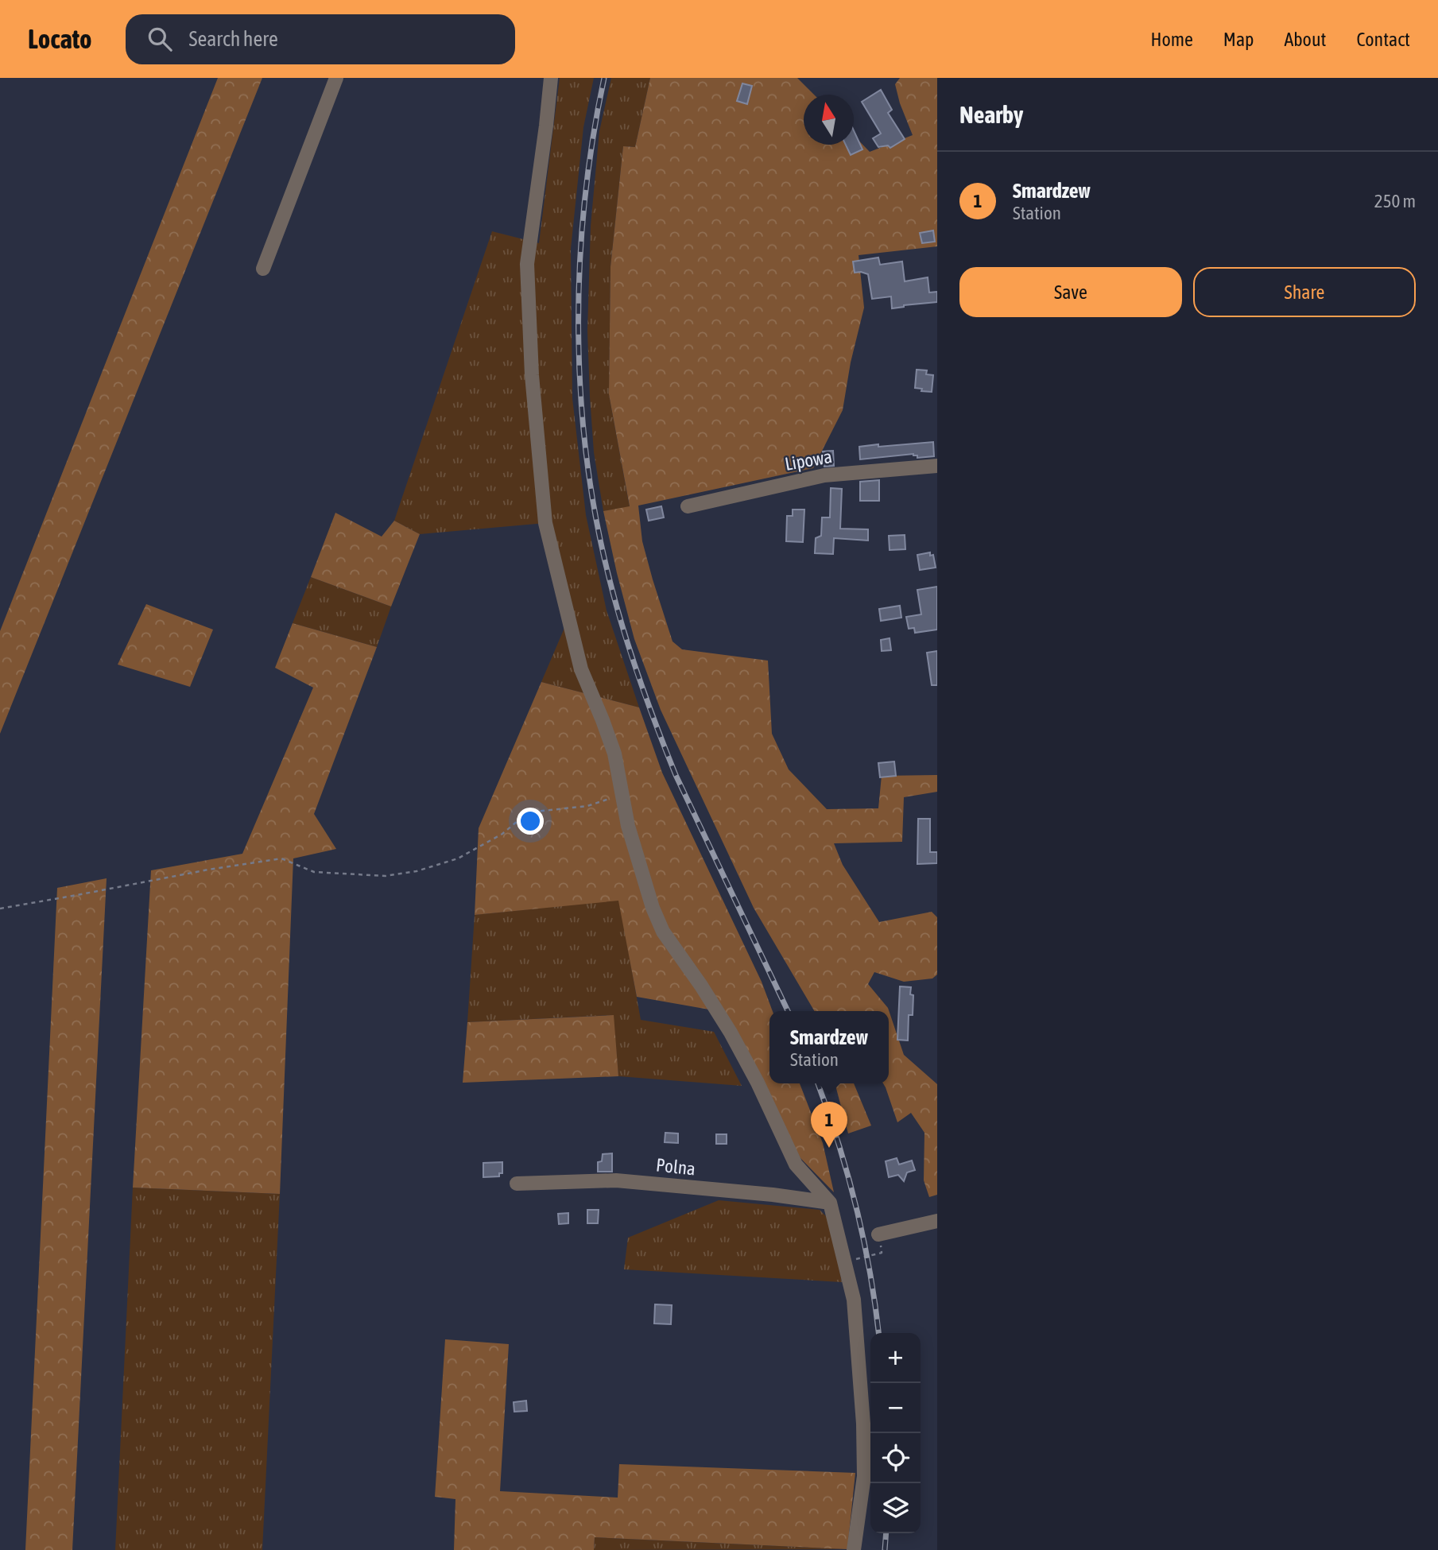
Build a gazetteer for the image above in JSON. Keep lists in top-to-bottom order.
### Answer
{
  "streets": {
    "lane": ["Lipowa", "Polna"]
  },
  "north": "top",
  "page": {
    "header": "Locato",
    "search": "Search here",
    "nav": [
      "Home",
      "Map",
      "About",
      "Contact"
    ],
    "heading": "Nearby",
    "list": [
      {
        "mark": "1",
        "name": "Smardzew",
        "note": "Station",
        "value": "250 m"
      }
    ],
    "buttons": ["Save", "Share"],
    "popup": ["Smardzew", "Station"],
    "pins": "1",
    "map_buttons": ["+", "−"]
  }
}
